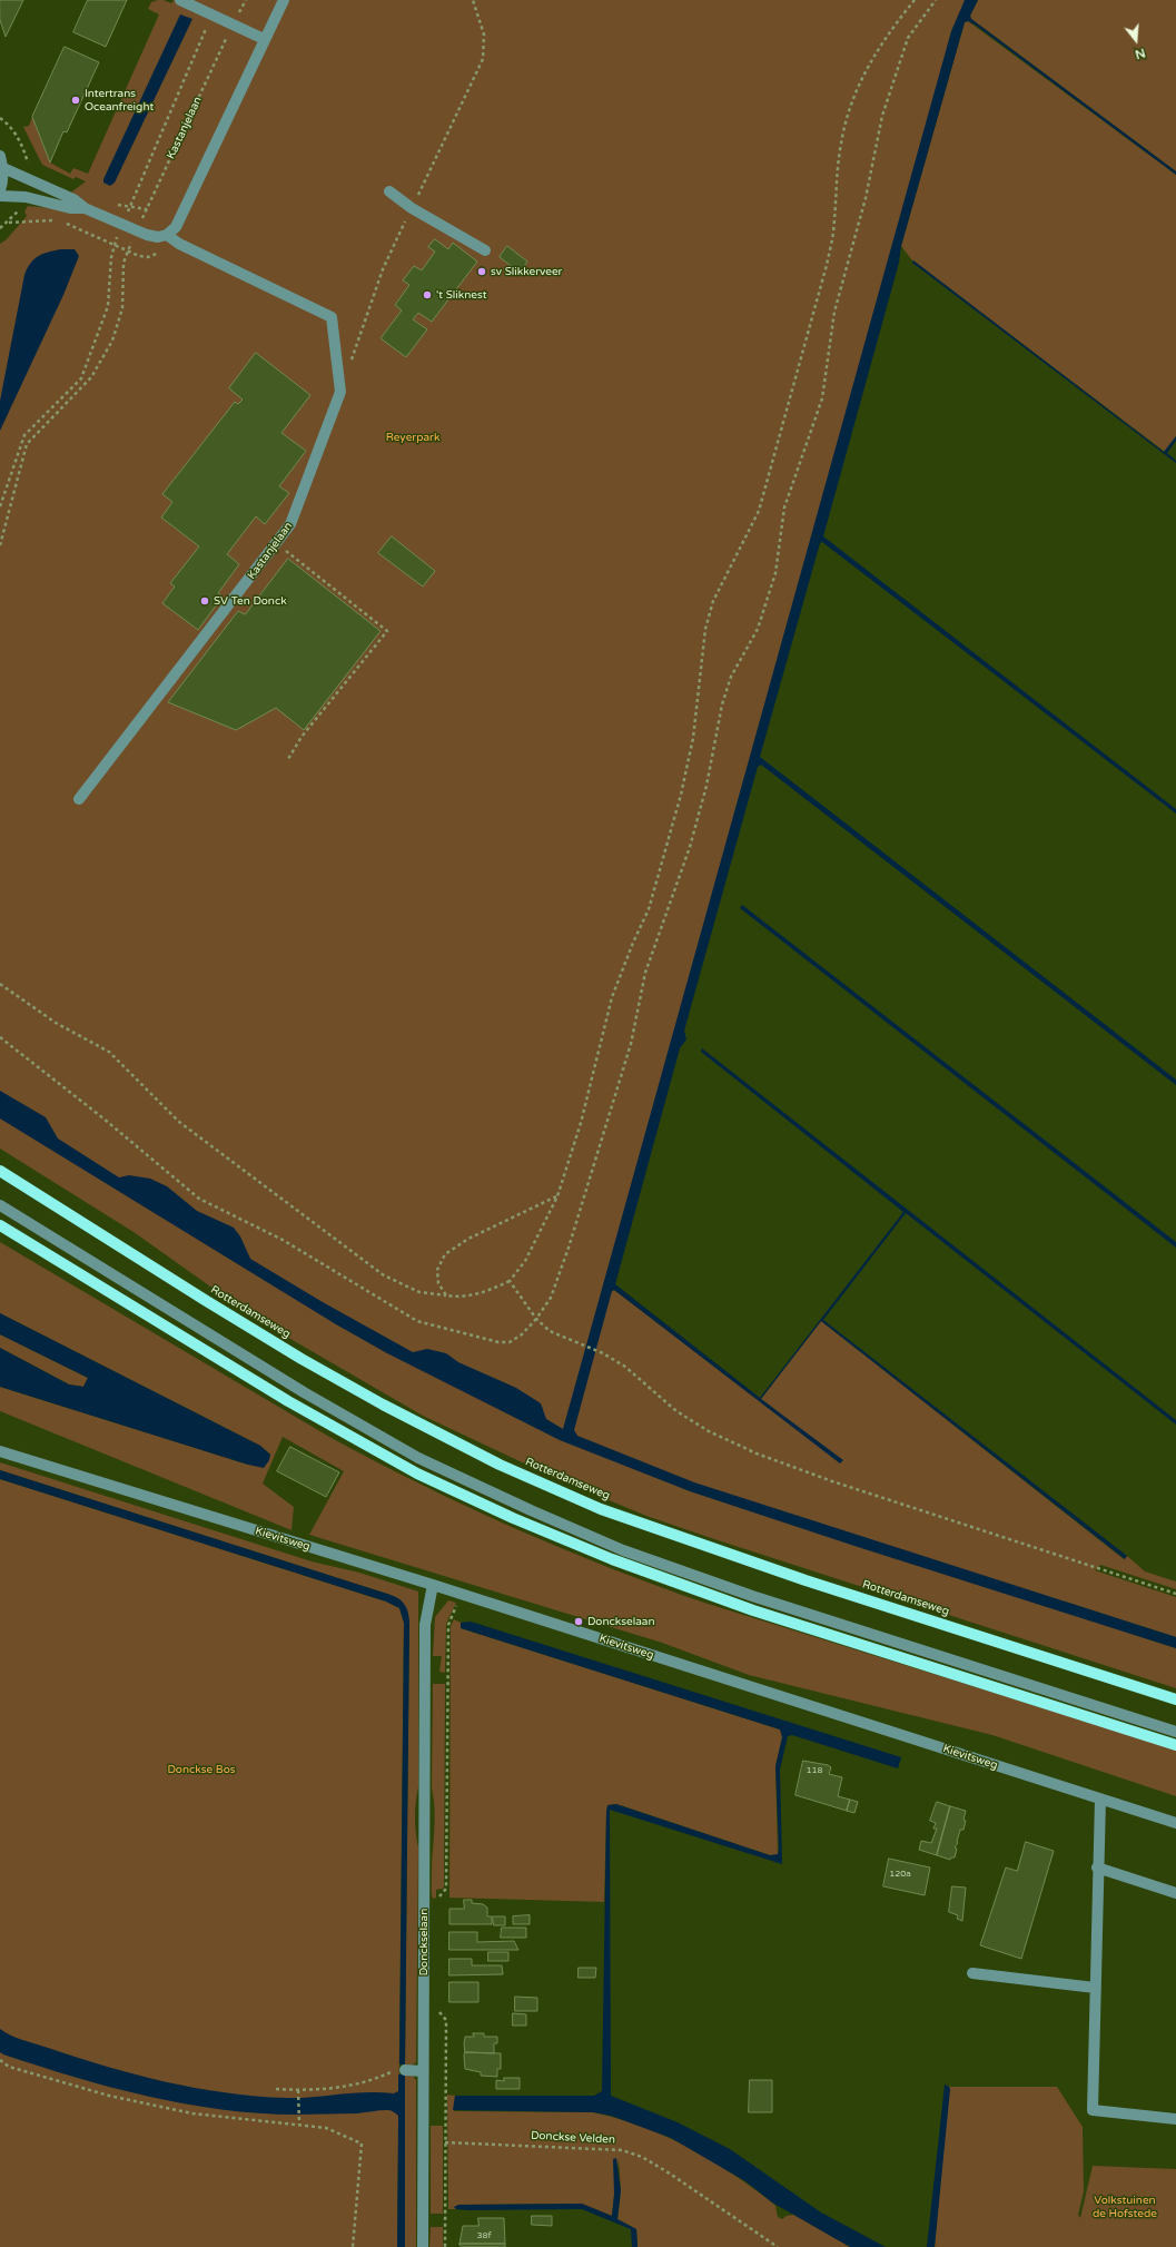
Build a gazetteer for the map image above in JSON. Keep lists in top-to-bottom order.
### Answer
{
  "streets": {
    "main road": ["Rotterdamseweg"],
    "street": ["Kastanjelaan", "Kievitsweg", "Donckselaan"],
    "path": ["Donckse Velden"]
  },
  "crossings": [
    ["Kievitsweg", "Donckselaan"]
  ],
  "parks": ["Reyerpark", "Donckse Bos", "Volkstuinen de Hofstede"],
  "places": [
    "Intertrans Oceanfreight",
    "sv Slikkerveer",
    "'t Sliknest",
    "SV Ten Donck",
    "Donckselaan"
  ],
  "house_numbers": ["118", "120a", "38f"],
  "north": "bottom"
}
